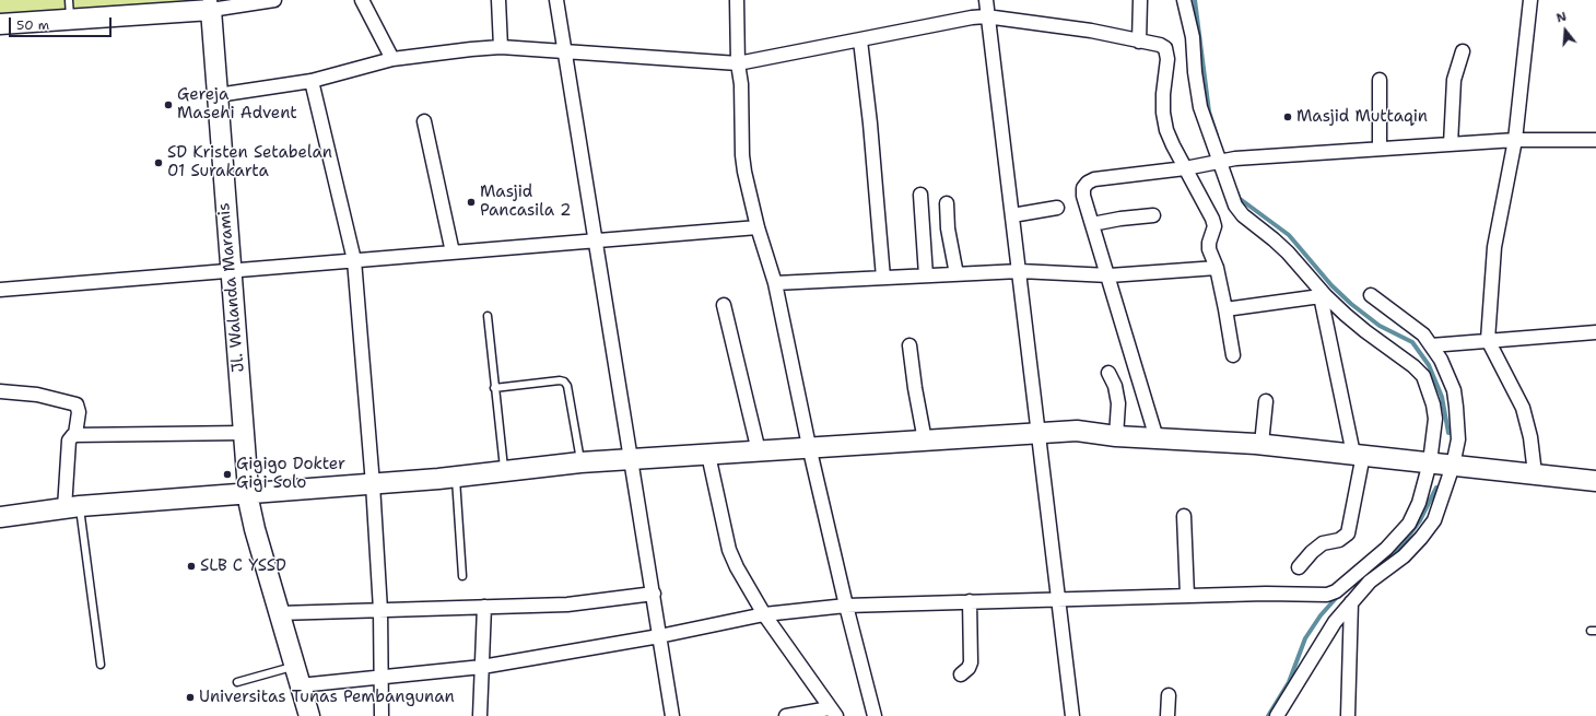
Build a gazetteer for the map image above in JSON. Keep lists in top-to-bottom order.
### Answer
{
  "streets": {
    "main road": ["Jl. Walanda Maramis"]
  },
  "places": [
    "Gereja Masehi Advent",
    "Masjid Muttaqin",
    "SD Kristen Setabelan 01 Surakarta",
    "Masjid Pancasila 2",
    "Gigigo Dokter Gigi Solo",
    "SLB C YSSD",
    "Universitas Tunas Pembangunan"
  ],
  "scale_bar": "50 m",
  "north": "top"
}
